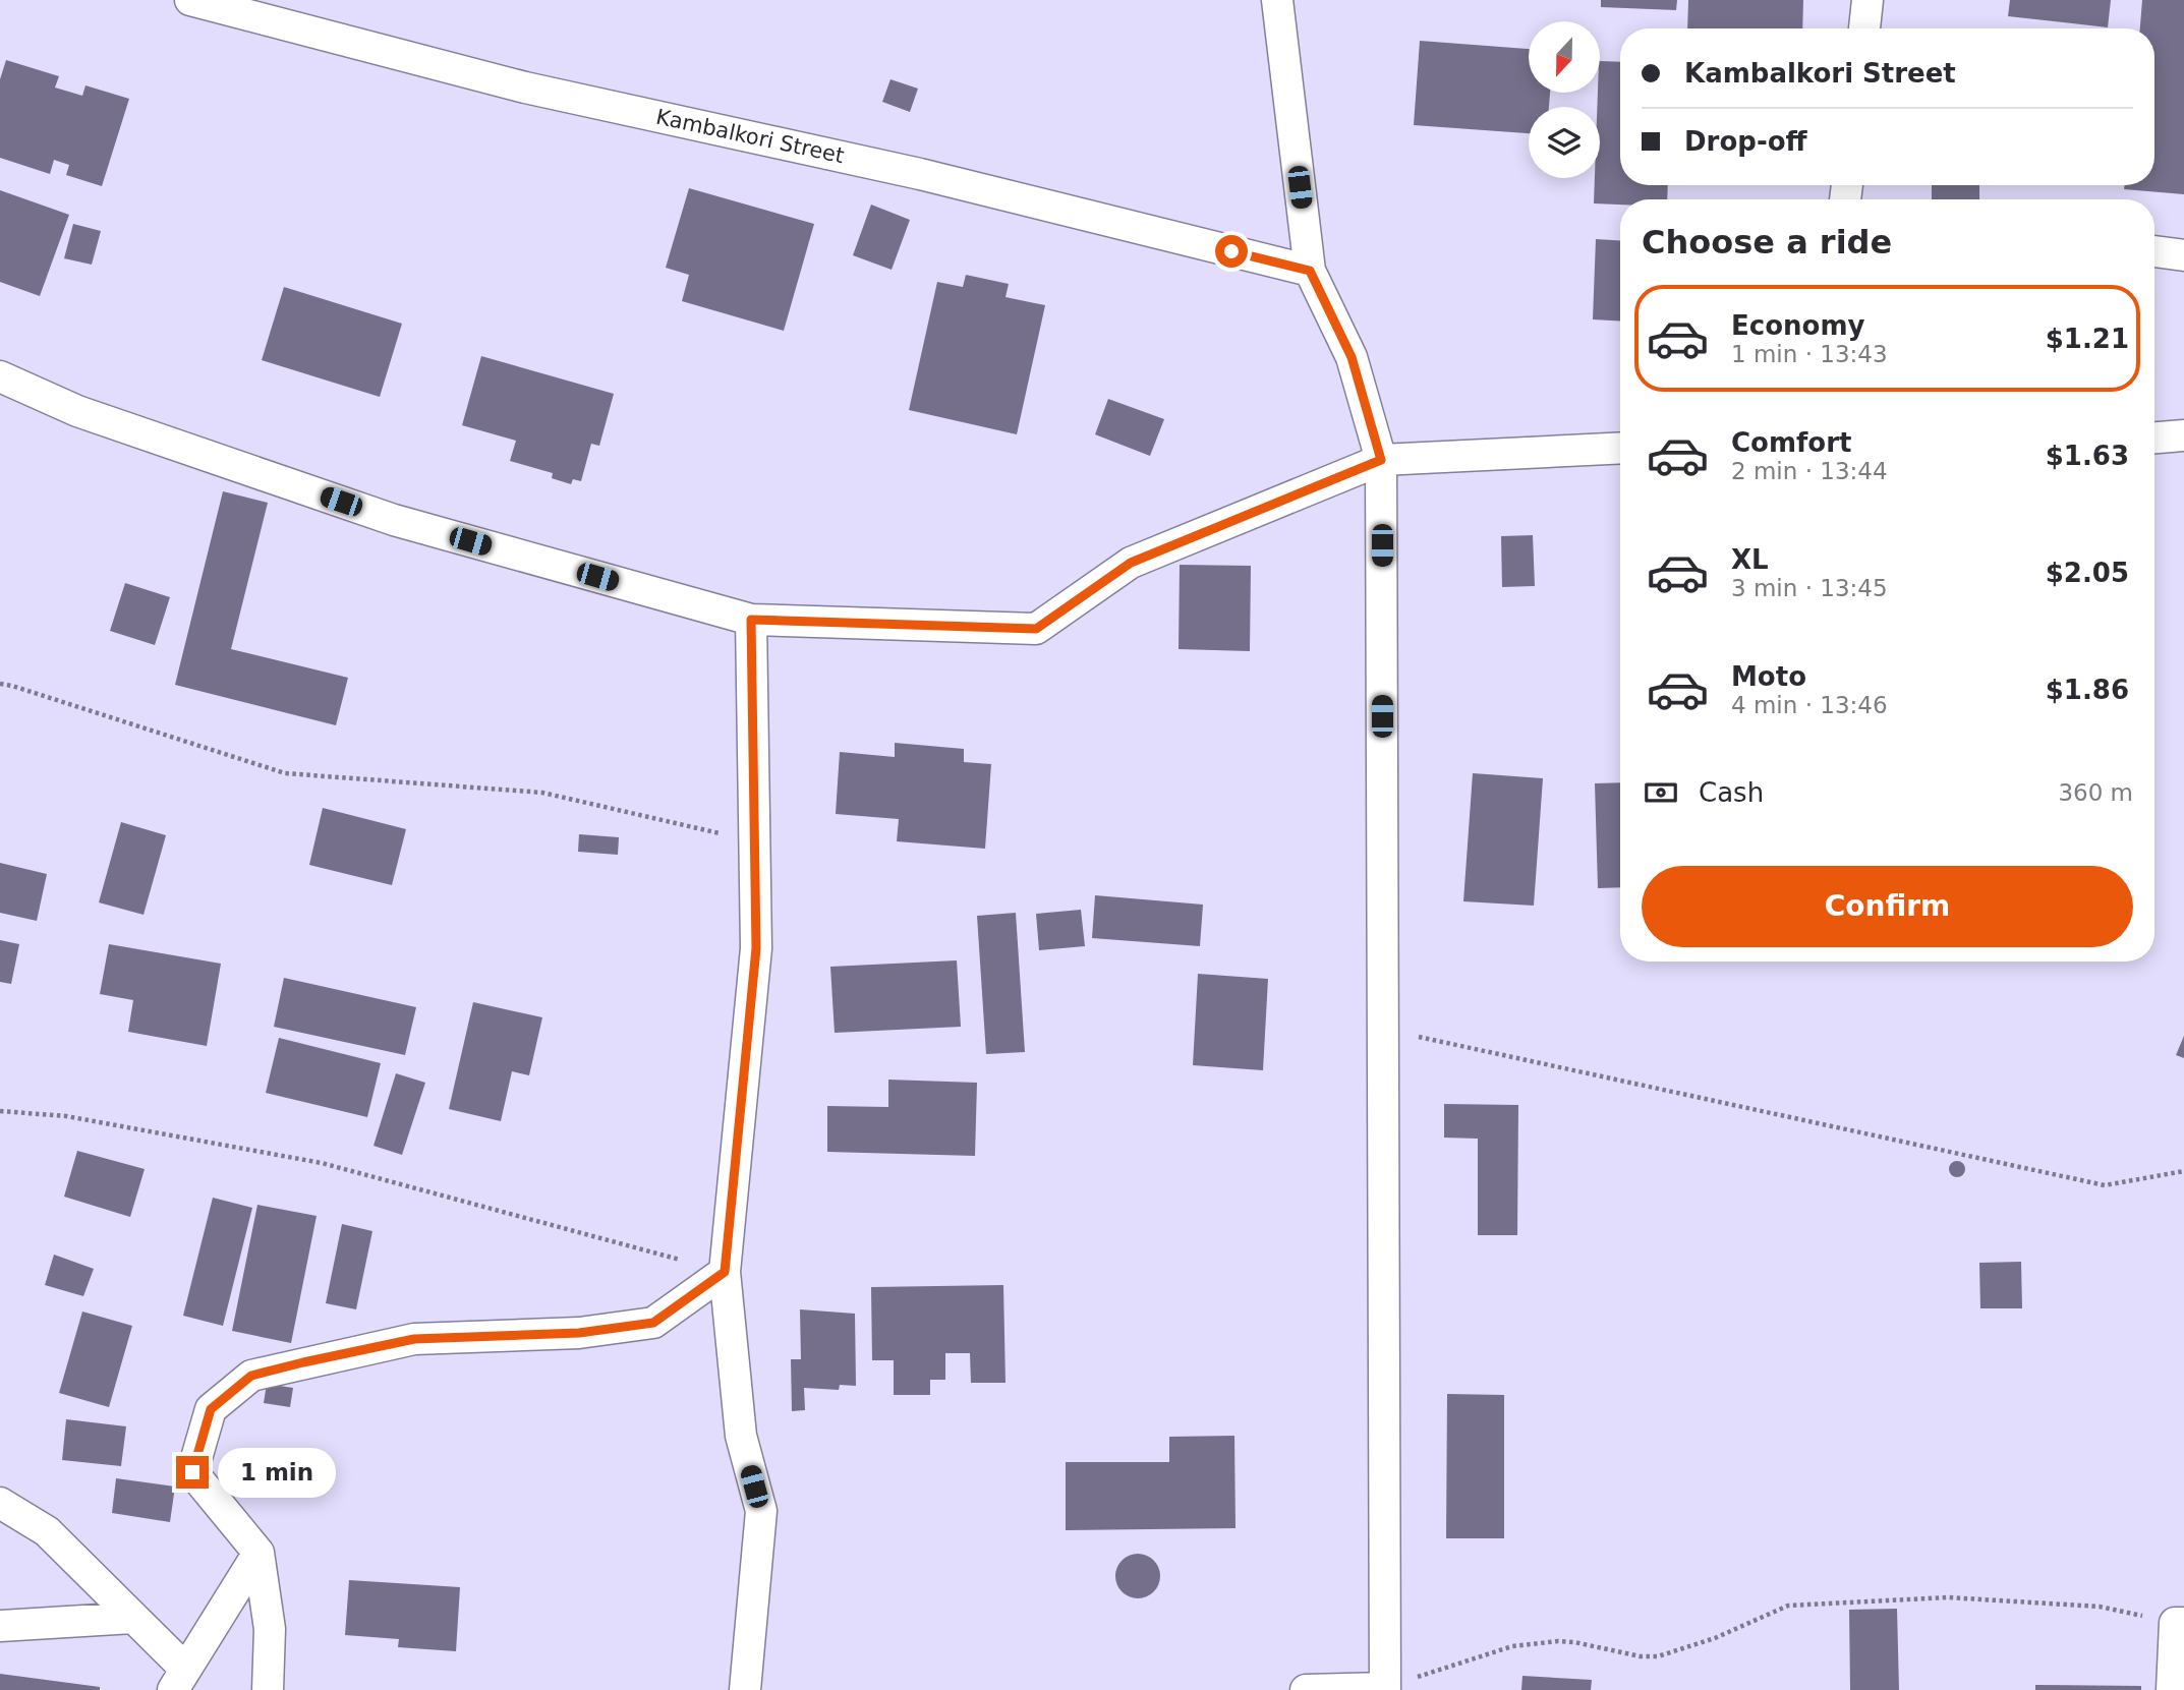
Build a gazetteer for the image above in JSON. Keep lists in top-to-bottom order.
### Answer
{
  "streets": {
    "street": ["Kambalkori Street"]
  },
  "north": "bottom",
  "page": {
    "banner": ["Kambalkori Street", "Drop-off"],
    "heading": "Choose a ride",
    "list": [
      {
        "name": "Economy",
        "note": "1 min · 13:43",
        "value": "$1.21"
      },
      {
        "name": "Comfort",
        "note": "2 min · 13:44",
        "value": "$1.63"
      },
      {
        "name": "XL",
        "note": "3 min · 13:45",
        "value": "$2.05"
      },
      {
        "name": "Moto",
        "note": "4 min · 13:46",
        "value": "$1.86"
      }
    ],
    "pay": ["Cash", "360 m"],
    "buttons": "Confirm",
    "bubble": "1 min"
  }
}
